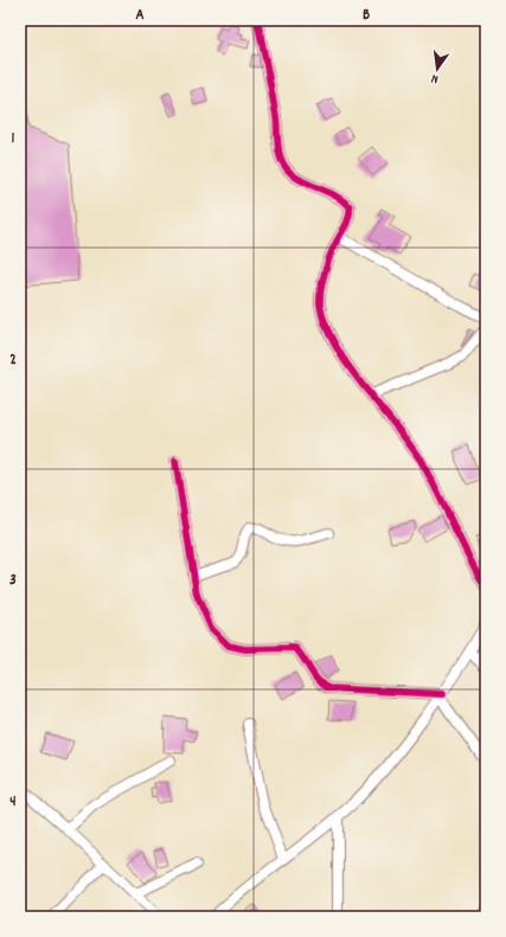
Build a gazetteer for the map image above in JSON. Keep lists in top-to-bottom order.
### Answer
{
  "north": "bottom",
  "grid": {
    "columns": ["A", "B"],
    "rows": [
      "1",
      "2",
      "3",
      "4"
    ]
  }
}
